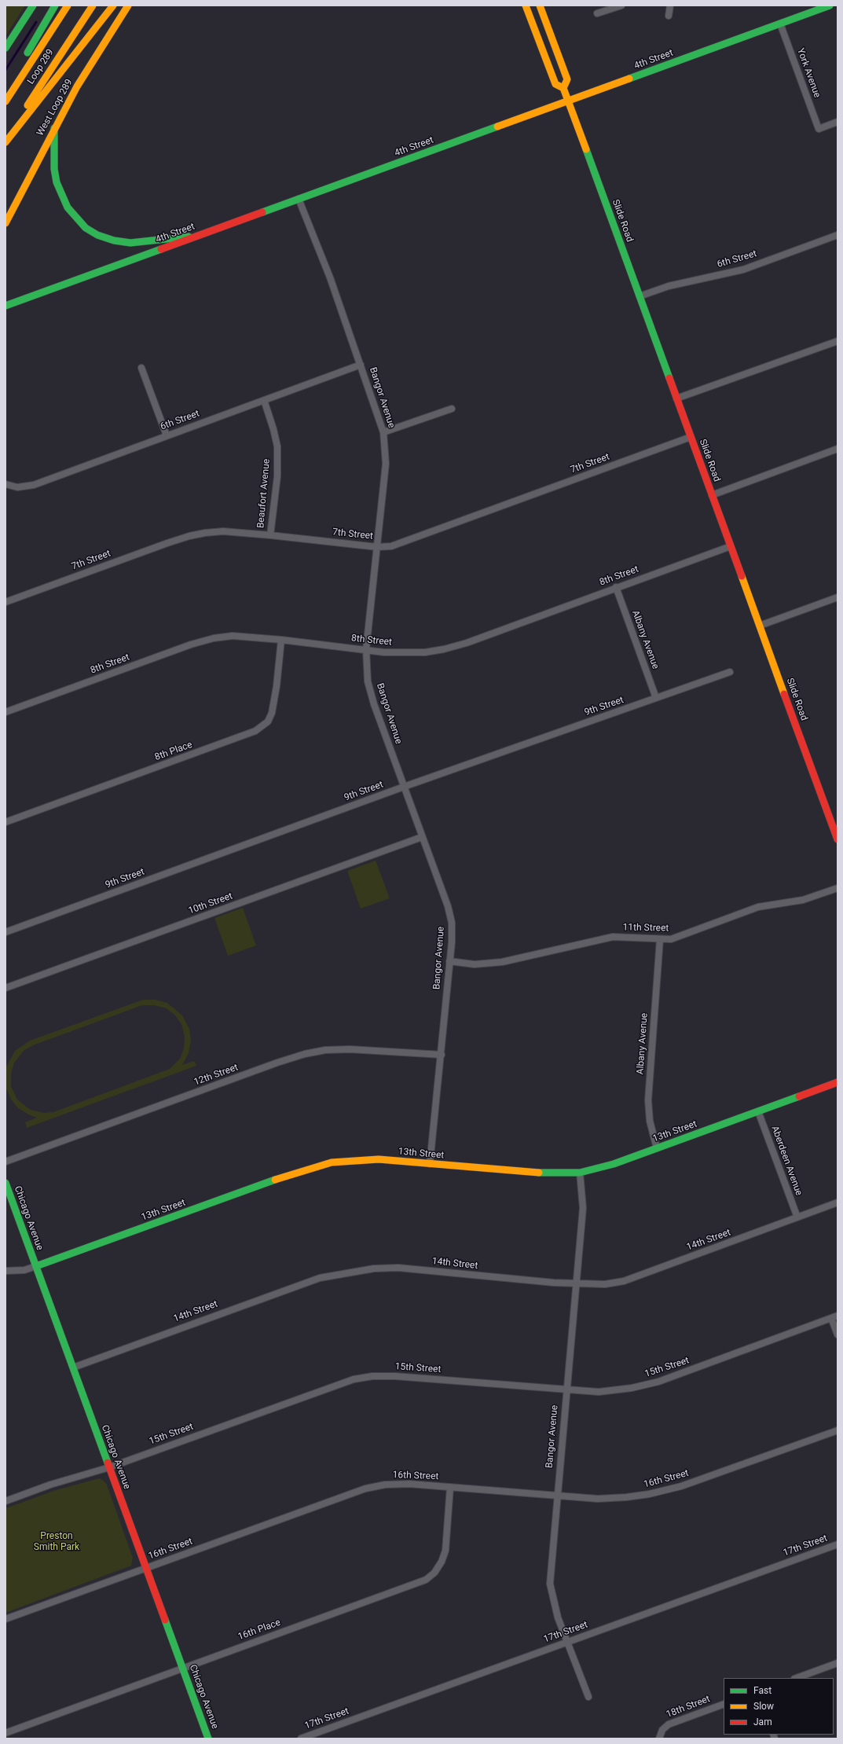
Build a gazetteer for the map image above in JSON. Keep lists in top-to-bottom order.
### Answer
{
  "streets": {
    "main road": [
      "4th Street",
      "Loop 289",
      "West Loop 289",
      "Slide Road",
      "13th Street",
      "Chicago Avenue"
    ],
    "street": [
      "York Avenue",
      "6th Street",
      "Bangor Avenue",
      "7th Street",
      "Beaufort Avenue",
      "8th Street",
      "Albany Avenue",
      "9th Street",
      "8th Place",
      "10th Street",
      "11th Street",
      "12th Street",
      "Aberdeen Avenue",
      "14th Street",
      "15th Street",
      "16th Street",
      "17th Street",
      "16th Place",
      "18th Street"
    ]
  },
  "crossings": [
    ["4th Street", "York Avenue"],
    ["4th Street", "Slide Road"],
    ["4th Street", "Bangor Avenue"],
    ["Slide Road", "6th Street"],
    ["Slide Road", "7th Street"],
    ["Slide Road", "8th Street"],
    ["6th Street", "Bangor Avenue"],
    ["6th Street", "Beaufort Avenue"],
    ["Bangor Avenue", "7th Street"],
    ["Bangor Avenue", "8th Street"],
    ["Bangor Avenue", "9th Street"],
    ["Bangor Avenue", "10th Street"],
    ["Bangor Avenue", "11th Street"],
    ["Bangor Avenue", "12th Street"],
    ["Bangor Avenue", "13th Street"],
    ["Bangor Avenue", "14th Street"],
    ["Bangor Avenue", "15th Street"],
    ["Bangor Avenue", "16th Street"],
    ["Bangor Avenue", "17th Street"],
    ["7th Street", "Beaufort Avenue"],
    ["8th Street", "Albany Avenue"],
    ["8th Street", "8th Place"],
    ["Albany Avenue", "9th Street"],
    ["Albany Avenue", "11th Street"],
    ["Albany Avenue", "13th Street"],
    ["13th Street", "Aberdeen Avenue"],
    ["13th Street", "Chicago Avenue"],
    ["Aberdeen Avenue", "14th Street"],
    ["Chicago Avenue", "14th Street"],
    ["Chicago Avenue", "15th Street"],
    ["Chicago Avenue", "16th Street"],
    ["Chicago Avenue", "16th Place"],
    ["16th Street", "16th Place"]
  ],
  "parks": ["Preston Smith Park"],
  "legend": ["Fast", "Slow", "Jam"]
}
